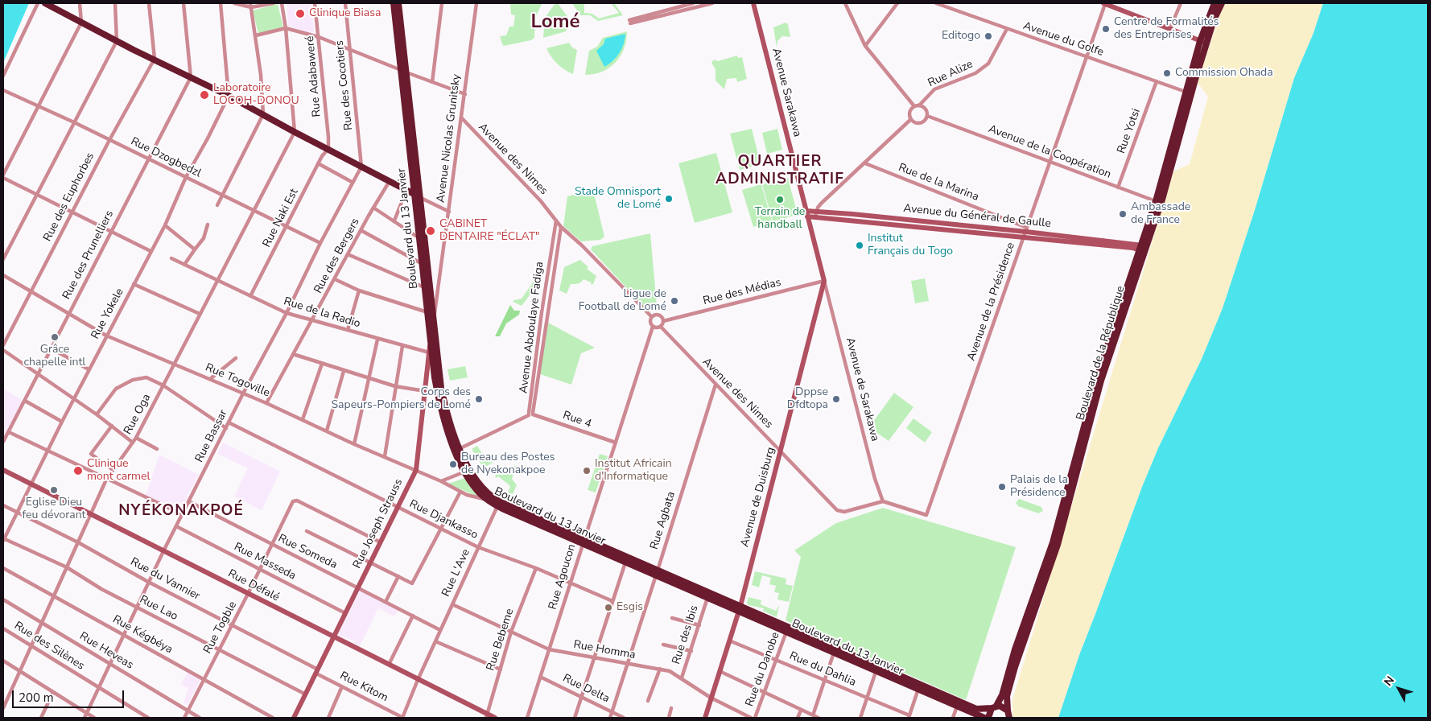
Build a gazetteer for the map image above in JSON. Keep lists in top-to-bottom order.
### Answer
{
  "streets": {
    "highway": ["Boulevard du 13 Janvier", "Boulevard de la République"],
    "street": [
      "Avenue du Golfe",
      "Rue Alize",
      "Rue Adabaweré",
      "Rue des Cocotiers",
      "Avenue Sarakawa",
      "Rue Yotsi",
      "Avenue Nicolas Grunitsky",
      "Avenue de la Coopération",
      "Rue Dzogbedzl",
      "Avenue des Nimes",
      "Rue de la Marina",
      "Rue des Euphorbes",
      "Avenue du Général de Gaulle",
      "Rue Naki Est",
      "Rue des Prunelliers",
      "Rue des Bergers",
      "Rue des Médias",
      "Avenue de la Présidence",
      "Rue de la Radio",
      "Rue Yokele",
      "Avenue Abdoulaye Fadiga",
      "Rue Togoville",
      "Avenue de Sarakawa",
      "Rue Oga",
      "Rue 4",
      "Rue Bassar",
      "Avenue de Duisburg",
      "Rue Djankasso",
      "Rue Agbata",
      "Rue Joseph Strauss",
      "Rue Someda",
      "Rue Masseda",
      "Rue L'Ave",
      "Rue Agoucon",
      "Rue du Vannier",
      "Rue Défalé",
      "Rue Lao",
      "Rue Togble",
      "Rue Kégbéya",
      "Rue des Ibis",
      "Rue Bebeme",
      "Rue des Silènes",
      "Rue Homma",
      "Rue Heveas",
      "Rue du Danobe",
      "Rue du Dahlia",
      "Rue Kitom",
      "Rue Delta"
    ]
  },
  "crossings": [
    ["Avenue du Golfe", "Rue Alize"],
    ["Avenue du Golfe", "Rue Yotsi"],
    ["Avenue du Golfe", "Avenue de la Présidence"],
    ["Avenue du Golfe", "Boulevard de la République"],
    ["Rue Alize", "Avenue de la Coopération"],
    ["Rue Adabaweré", "Rue Naki Est"],
    ["Rue des Cocotiers", "Rue Bassar"],
    ["Avenue Sarakawa", "Avenue du Général de Gaulle"],
    ["Avenue Sarakawa", "Rue des Médias"],
    ["Avenue Sarakawa", "Avenue de Sarakawa"],
    ["Avenue Sarakawa", "Avenue de Duisburg"],
    ["Rue Yotsi", "Avenue de la Coopération"],
    ["Avenue Nicolas Grunitsky", "Avenue des Nimes"],
    ["Avenue Nicolas Grunitsky", "Boulevard du 13 Janvier"],
    ["Avenue Nicolas Grunitsky", "Rue Joseph Strauss"],
    ["Avenue de la Coopération", "Avenue de la Présidence"],
    ["Avenue de la Coopération", "Boulevard de la République"],
    ["Rue Dzogbedzl", "Rue des Euphorbes"],
    ["Rue Dzogbedzl", "Rue Naki Est"],
    ["Rue Dzogbedzl", "Rue des Prunelliers"],
    ["Rue Dzogbedzl", "Rue Yokele"],
    ["Rue Dzogbedzl", "Rue Oga"],
    ["Rue Dzogbedzl", "Rue Bassar"],
    ["Avenue des Nimes", "Rue des Médias"],
    ["Avenue des Nimes", "Avenue de la Présidence"],
    ["Avenue des Nimes", "Avenue Abdoulaye Fadiga"],
    ["Avenue des Nimes", "Avenue de Sarakawa"],
    ["Avenue des Nimes", "Avenue de Duisburg"],
    ["Avenue des Nimes", "Rue Agbata"],
    ["Avenue des Nimes", "Rue Agoucon"],
    ["Rue de la Marina", "Avenue du Général de Gaulle"],
    ["Rue de la Marina", "Avenue de la Présidence"],
    ["Rue des Euphorbes", "Rue Togoville"],
    ["Avenue du Général de Gaulle", "Avenue de la Présidence"],
    ["Avenue du Général de Gaulle", "Boulevard de la République"],
    ["Rue Naki Est", "Rue de la Radio"],
    ["Boulevard du 13 Janvier", "Boulevard de la République"],
    ["Boulevard du 13 Janvier", "Rue Togoville"],
    ["Boulevard du 13 Janvier", "Avenue de Duisburg"],
    ["Boulevard du 13 Janvier", "Rue Agbata"],
    ["Boulevard du 13 Janvier", "Rue Joseph Strauss"],
    ["Boulevard du 13 Janvier", "Rue L'Ave"],
    ["Boulevard du 13 Janvier", "Rue Agoucon"],
    ["Boulevard du 13 Janvier", "Rue des Ibis"],
    ["Boulevard du 13 Janvier", "Rue du Danobe"],
    ["Rue des Prunelliers", "Rue Togoville"],
    ["Rue des Bergers", "Rue de la Radio"],
    ["Rue des Bergers", "Rue Togoville"],
    ["Rue des Médias", "Avenue de Sarakawa"],
    ["Rue des Médias", "Avenue de Duisburg"],
    ["Rue des Médias", "Rue Agoucon"],
    ["Avenue de la Présidence", "Avenue de Sarakawa"],
    ["Rue de la Radio", "Rue Oga"],
    ["Rue de la Radio", "Rue Bassar"],
    ["Rue de la Radio", "Rue Joseph Strauss"],
    ["Rue Yokele", "Rue Togoville"],
    ["Rue Yokele", "Rue du Vannier"],
    ["Rue Yokele", "Rue Défalé"],
    ["Rue Yokele", "Rue Lao"],
    ["Avenue Abdoulaye Fadiga", "Rue 4"],
    ["Rue Togoville", "Rue Oga"],
    ["Rue Togoville", "Rue Bassar"],
    ["Rue Togoville", "Rue Joseph Strauss"],
    ["Avenue de Sarakawa", "Avenue de Duisburg"],
    ["Rue Oga", "Rue du Vannier"],
    ["Rue Oga", "Rue Défalé"],
    ["Rue Oga", "Rue Lao"],
    ["Rue Oga", "Rue Kégbéya"],
    ["Rue Oga", "Rue des Silènes"],
    ["Rue Oga", "Rue Heveas"],
    ["Rue 4", "Rue Agoucon"],
    ["Rue Bassar", "Rue Djankasso"],
    ["Rue Bassar", "Rue Someda"],
    ["Rue Bassar", "Rue Masseda"],
    ["Rue Bassar", "Rue du Vannier"],
    ["Rue Bassar", "Rue Défalé"],
    ["Rue Bassar", "Rue Lao"],
    ["Rue Bassar", "Rue Kégbéya"],
    ["Rue Bassar", "Rue des Silènes"],
    ["Rue Bassar", "Rue Heveas"],
    ["Avenue de Duisburg", "Rue Homma"],
    ["Avenue de Duisburg", "Rue du Dahlia"],
    ["Rue Djankasso", "Rue Joseph Strauss"],
    ["Rue Djankasso", "Rue L'Ave"],
    ["Rue Djankasso", "Rue Agoucon"],
    ["Rue Djankasso", "Rue Bebeme"],
    ["Rue Agbata", "Rue Homma"],
    ["Rue Agbata", "Rue Delta"],
    ["Rue Joseph Strauss", "Rue Someda"],
    ["Rue Joseph Strauss", "Rue Masseda"],
    ["Rue Joseph Strauss", "Rue du Vannier"],
    ["Rue Joseph Strauss", "Rue Défalé"],
    ["Rue Joseph Strauss", "Rue Lao"],
    ["Rue Joseph Strauss", "Rue Togble"],
    ["Rue Joseph Strauss", "Rue Kitom"],
    ["Rue Someda", "Rue L'Ave"],
    ["Rue Someda", "Rue Togble"],
    ["Rue Masseda", "Rue Togble"],
    ["Rue L'Ave", "Rue Défalé"],
    ["Rue L'Ave", "Rue Homma"],
    ["Rue L'Ave", "Rue Kitom"],
    ["Rue Agoucon", "Rue Homma"],
    ["Rue Agoucon", "Rue Delta"],
    ["Rue du Vannier", "Rue Togble"],
    ["Rue du Vannier", "Rue Kitom"],
    ["Rue Défalé", "Rue Togble"],
    ["Rue Défalé", "Rue Bebeme"],
    ["Rue Lao", "Rue Togble"],
    ["Rue Togble", "Rue Kégbéya"],
    ["Rue Togble", "Rue Heveas"],
    ["Rue des Ibis", "Rue Homma"],
    ["Rue Bebeme", "Rue Homma"],
    ["Rue du Danobe", "Rue du Dahlia"]
  ],
  "districts": ["Lomé", "QUARTIER ADMINISTRATIF", "NYÉKONAKPOÉ"],
  "places": [
    "Clinique Biasa",
    "Centre de Formalités des Entreprises",
    "Editogo",
    "Commission Ohada",
    "Laboratoire LOCOH-DONOU",
    "Stade Omnisport de Lomé",
    "Terrain de handball",
    "Ambassade de France",
    "CABINET DENTAIRE \"ÉCLAT\"",
    "Institut Français du Togo",
    "Ligue de Football de Lomé",
    "Grâce chapelle intl",
    "Corps des Sapeurs-Pompiers de Lomé",
    "Dppse Dfdtopa",
    "Bureau des Postes de Nyekonakpoe",
    "Clinique mont carmel",
    "Institut Africain d'Informatique",
    "Palais de la Présidence",
    "Eglise Dieu feu dévorant",
    "Esgis"
  ],
  "scale_bar": "200 m",
  "north": "top left"
}
